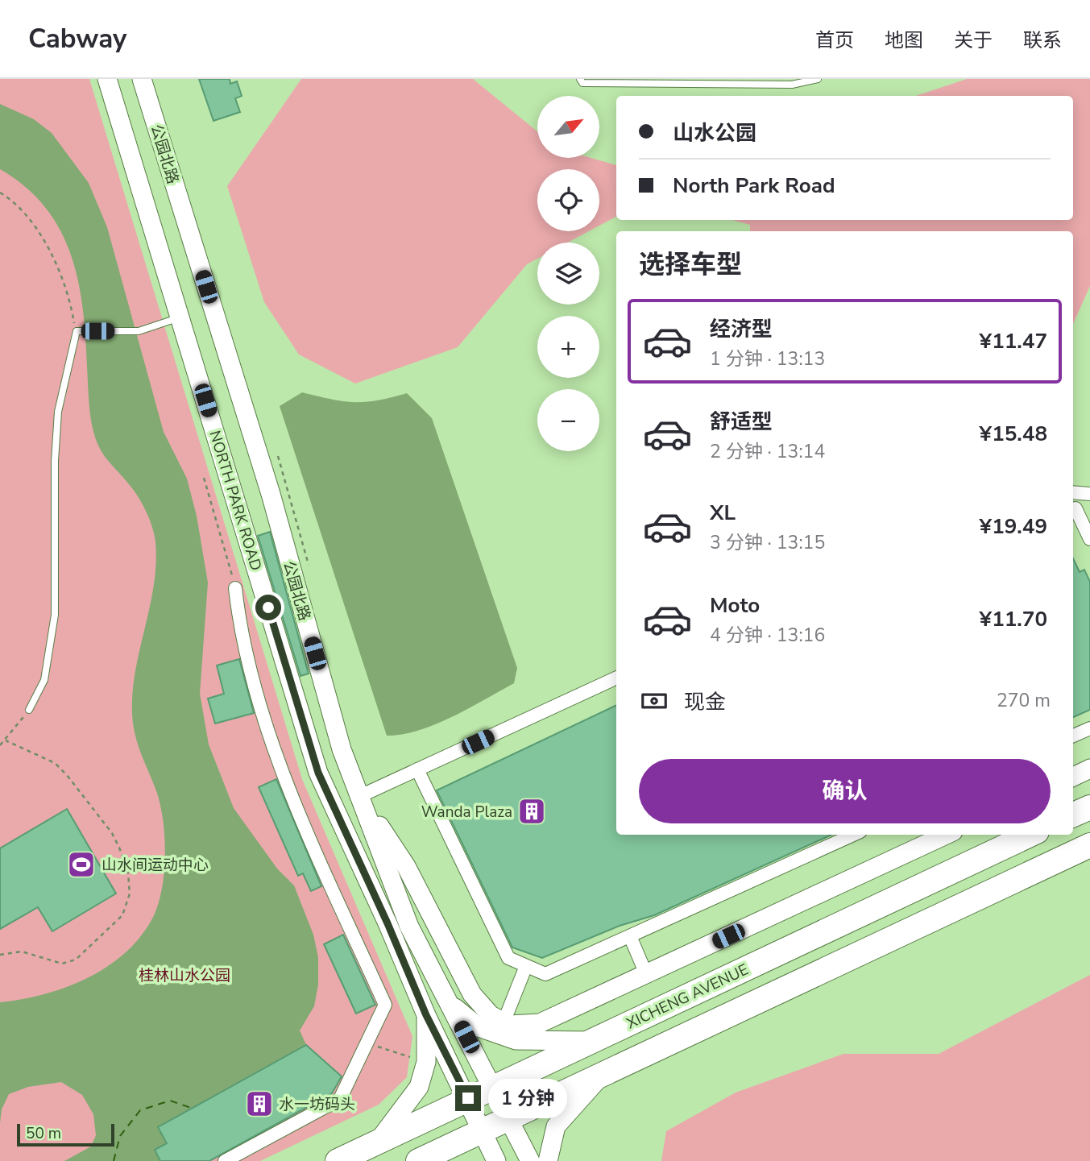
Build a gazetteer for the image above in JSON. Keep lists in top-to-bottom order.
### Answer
{
  "streets": {
    "highway": ["XICHENG AVENUE"],
    "main road": ["公园北路", "NORTH PARK ROAD"]
  },
  "crossings": [
    ["公园北路", "XICHENG AVENUE"],
    ["NORTH PARK ROAD", "XICHENG AVENUE"]
  ],
  "parks": ["桂林山水公园"],
  "places": {
    "building": ["Wanda Plaza", "水一坊码头"],
    "sports": ["山水间运动中心"]
  },
  "scale_bar": "50 m",
  "north": "top right",
  "page": {
    "header": "Cabway",
    "nav": [
      "首页",
      "地图",
      "关于",
      "联系"
    ],
    "map_buttons": ["+", "−"],
    "banner": ["山水公园", "North Park Road"],
    "heading": "选择车型",
    "list": [
      {
        "name": "经济型",
        "note": "1 分钟 · 13:13",
        "value": "¥11.47"
      },
      {
        "name": "舒适型",
        "note": "2 分钟 · 13:14",
        "value": "¥15.48"
      },
      {
        "name": "XL",
        "note": "3 分钟 · 13:15",
        "value": "¥19.49"
      },
      {
        "name": "Moto",
        "note": "4 分钟 · 13:16",
        "value": "¥11.70"
      }
    ],
    "pay": ["现金", "270 m"],
    "buttons": "确认",
    "bubble": "1 分钟",
    "scale": "50 m"
  }
}
